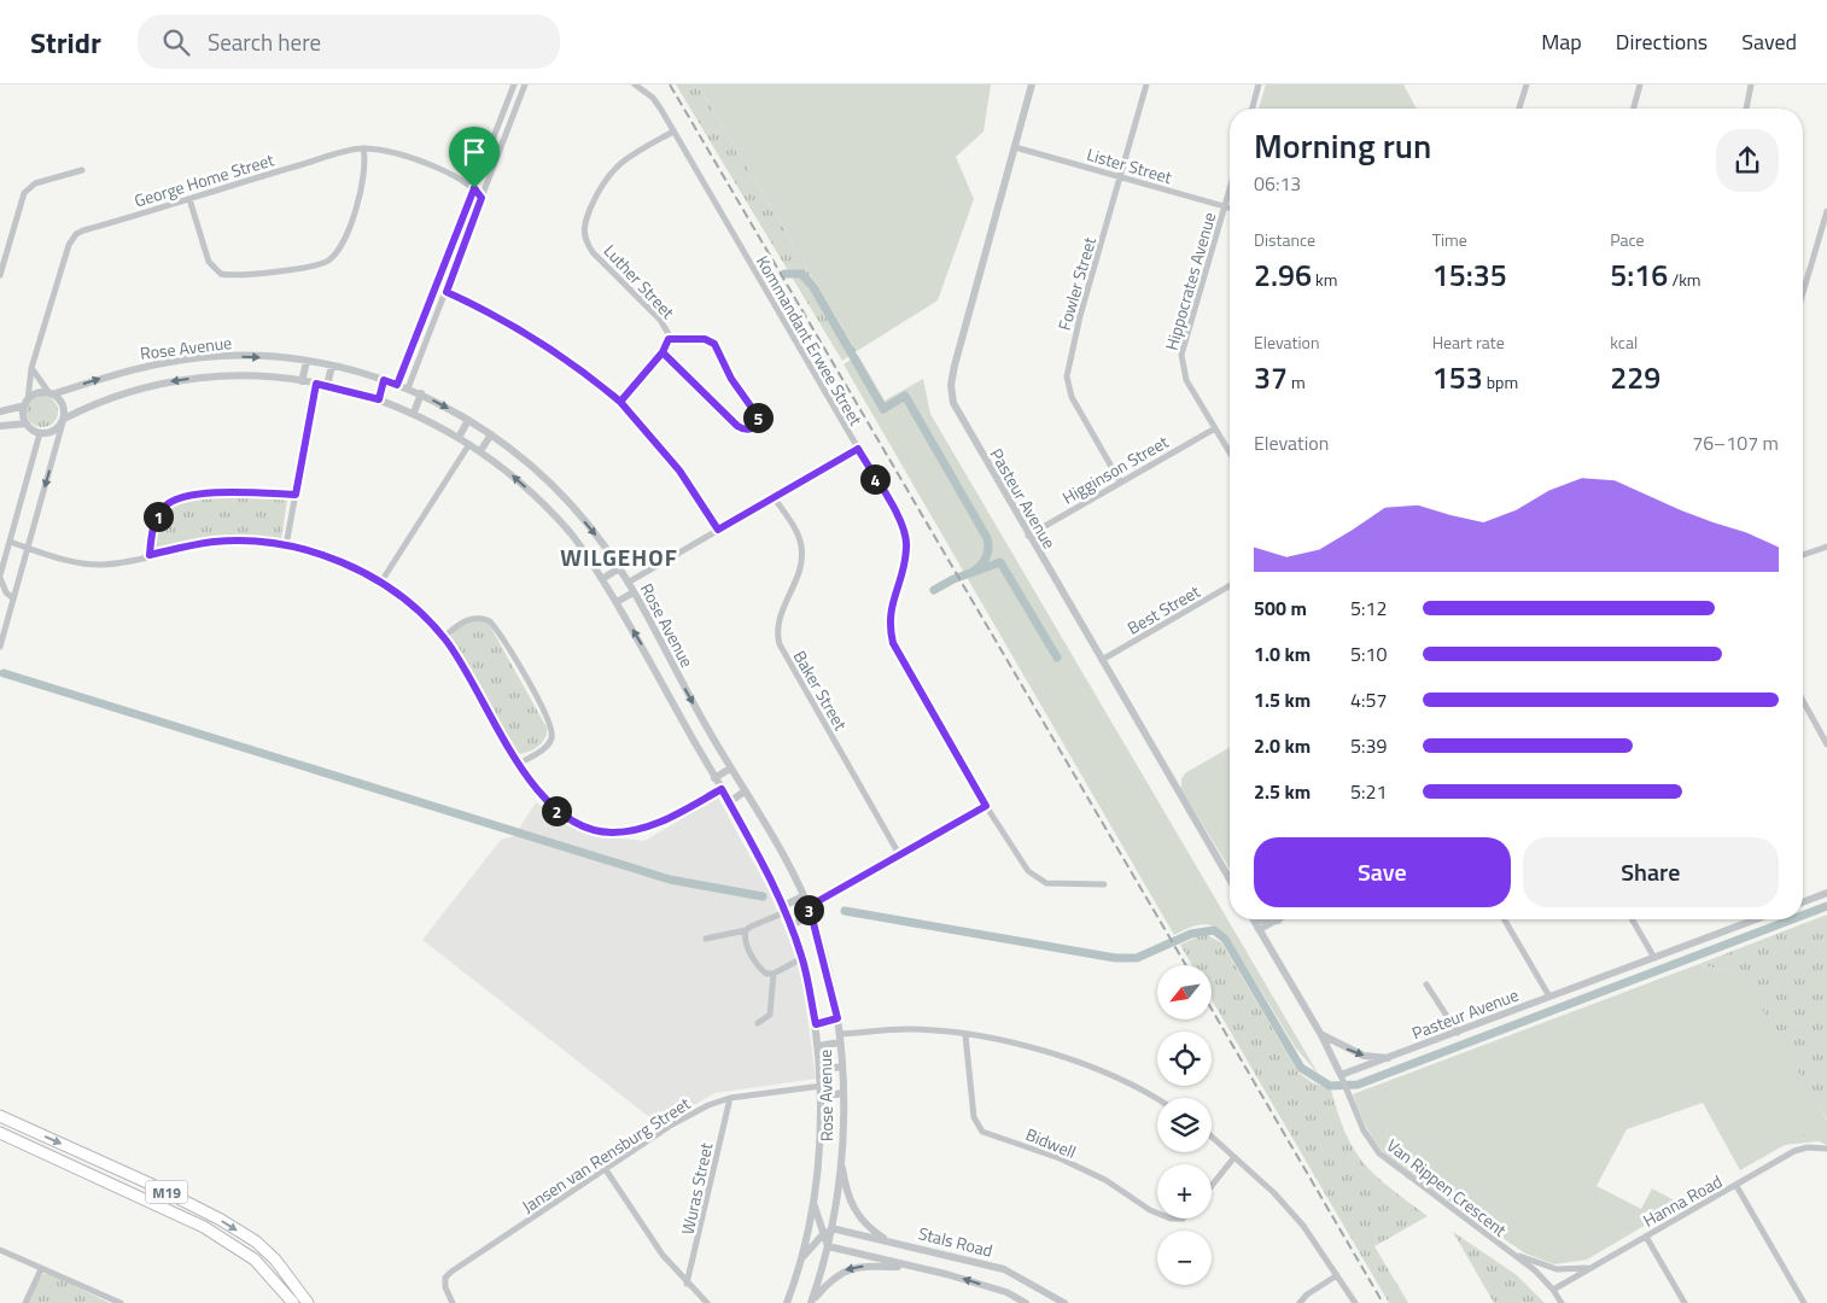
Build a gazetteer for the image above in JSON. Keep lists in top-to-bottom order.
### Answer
{
  "streets": {
    "highway": ["M19"],
    "street": [
      "Lister Street",
      "George Home Street",
      "Luther Street",
      "Hippocrates Avenue",
      "Fowler Street",
      "Kommandant Erwee Street",
      "Rose Avenue",
      "Higginson Street",
      "Pasteur Avenue",
      "Best Street",
      "Baker Street",
      "Bidwell",
      "Jansen van Rensburg Street",
      "Van Rippen Crescent",
      "Wuras Street",
      "Hanna Road",
      "Stals Road"
    ]
  },
  "crossings": [
    ["Lister Street", "Hippocrates Avenue"],
    ["Lister Street", "Fowler Street"],
    ["Lister Street", "Pasteur Avenue"],
    ["George Home Street", "Rose Avenue"],
    ["Luther Street", "Kommandant Erwee Street"],
    ["Hippocrates Avenue", "Higginson Street"],
    ["Fowler Street", "Higginson Street"],
    ["Rose Avenue", "Jansen van Rensburg Street"],
    ["Rose Avenue", "Stals Road"],
    ["Higginson Street", "Pasteur Avenue"],
    ["Pasteur Avenue", "Best Street"],
    ["Pasteur Avenue", "Van Rippen Crescent"],
    ["Jansen van Rensburg Street", "Wuras Street"],
    ["Van Rippen Crescent", "Hanna Road"]
  ],
  "districts": ["WILGEHOF"],
  "north": "bottom left",
  "page": {
    "header": "Stridr",
    "search": "Search here",
    "nav": ["Map", "Directions", "Saved"],
    "heading": ["Morning run", "06:13"],
    "stats": [
      ["Distance", "2.96 km"],
      ["Time", "15:35"],
      ["Pace", "5:16 /km"],
      ["Elevation", "37 m"],
      ["Heart rate", "153 bpm"],
      ["kcal", "229"]
    ],
    "pins": [
      "5",
      "4",
      "1",
      "2",
      "3"
    ],
    "chart": ["Elevation", "76–107 m"],
    "list": [
      {
        "name": "500 m",
        "note": "5:12"
      },
      {
        "name": "1.0 km",
        "note": "5:10"
      },
      {
        "name": "1.5 km",
        "note": "4:57"
      },
      {
        "name": "2.0 km",
        "note": "5:39"
      },
      {
        "name": "2.5 km",
        "note": "5:21"
      }
    ],
    "buttons": ["Save", "Share"],
    "map_buttons": ["+", "−"]
  }
}
